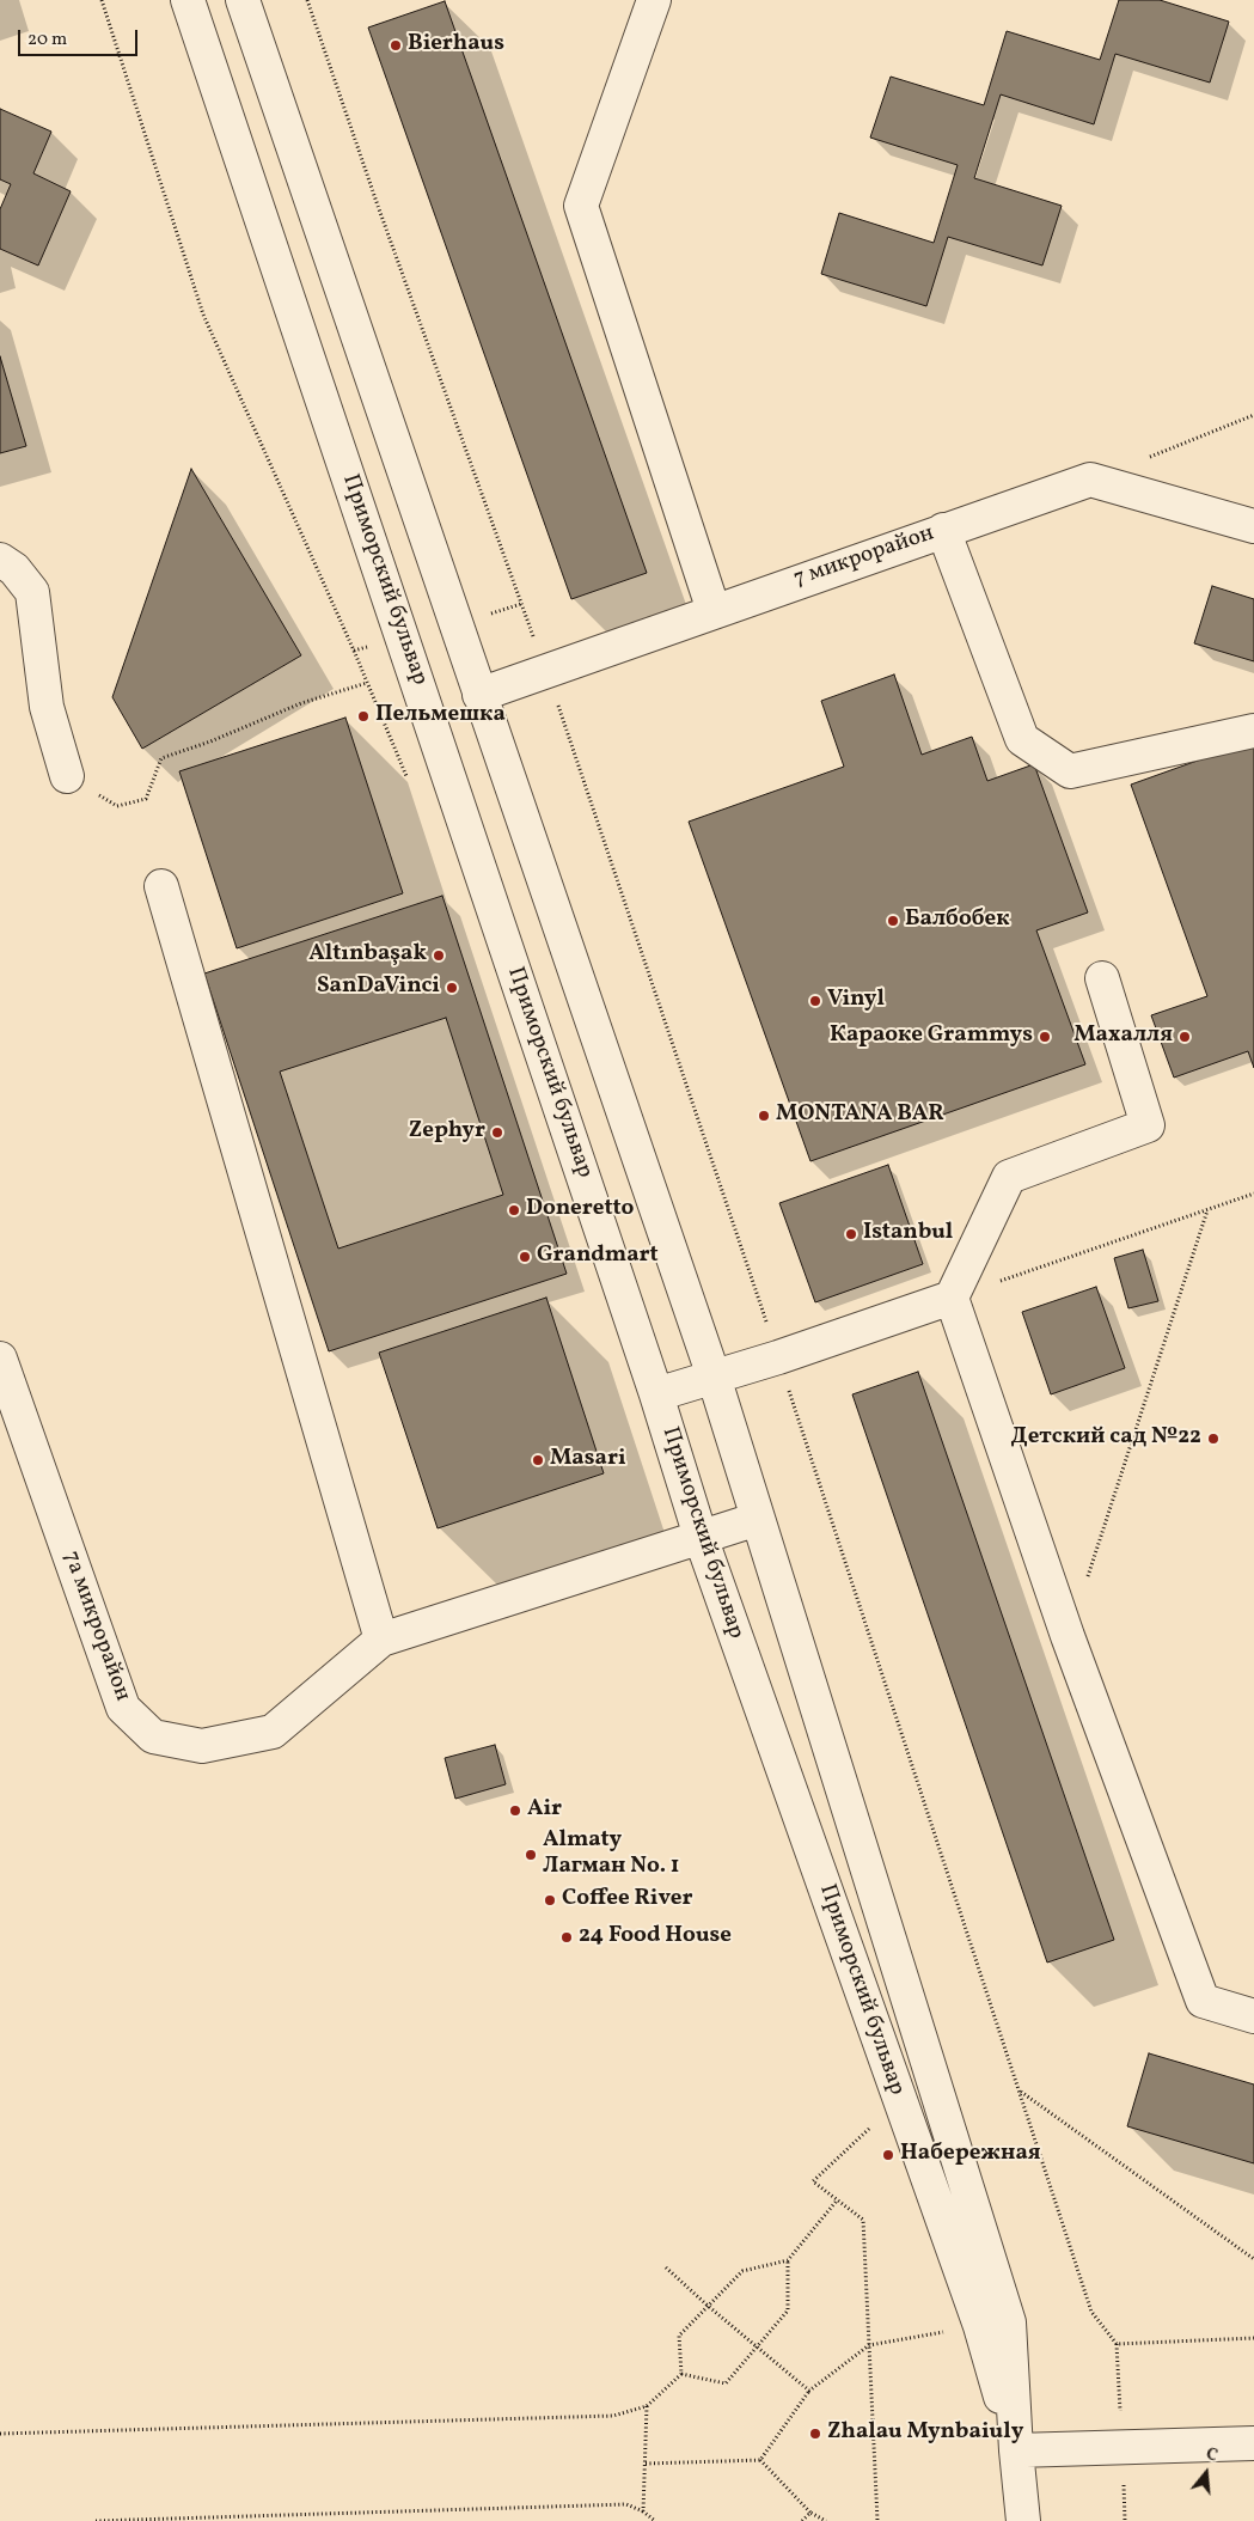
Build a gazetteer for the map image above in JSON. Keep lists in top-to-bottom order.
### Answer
{
  "streets": {
    "street": ["7 микрорайон", "Приморский бульвар", "7а микрорайон"]
  },
  "crossings": [
    ["7 микрорайон", "Приморский бульвар"]
  ],
  "places": [
    "Bierhaus",
    "Пельмешка",
    "Балбобек",
    "Altınbaşak",
    "SanDaVinci",
    "Vinyl",
    "Караоке Grammys",
    "Махалля",
    "MONTANA BAR",
    "Zephyr",
    "Doneretto",
    "Istanbul",
    "Grandmart",
    "Детский сад №22",
    "Masari",
    "Air",
    "Almaty Лагман No. 1",
    "Coffee River",
    "24 Food House",
    "Набережная",
    "Zhalau Mynbaiuly"
  ],
  "scale_bar": "20 m",
  "north": "top"
}
